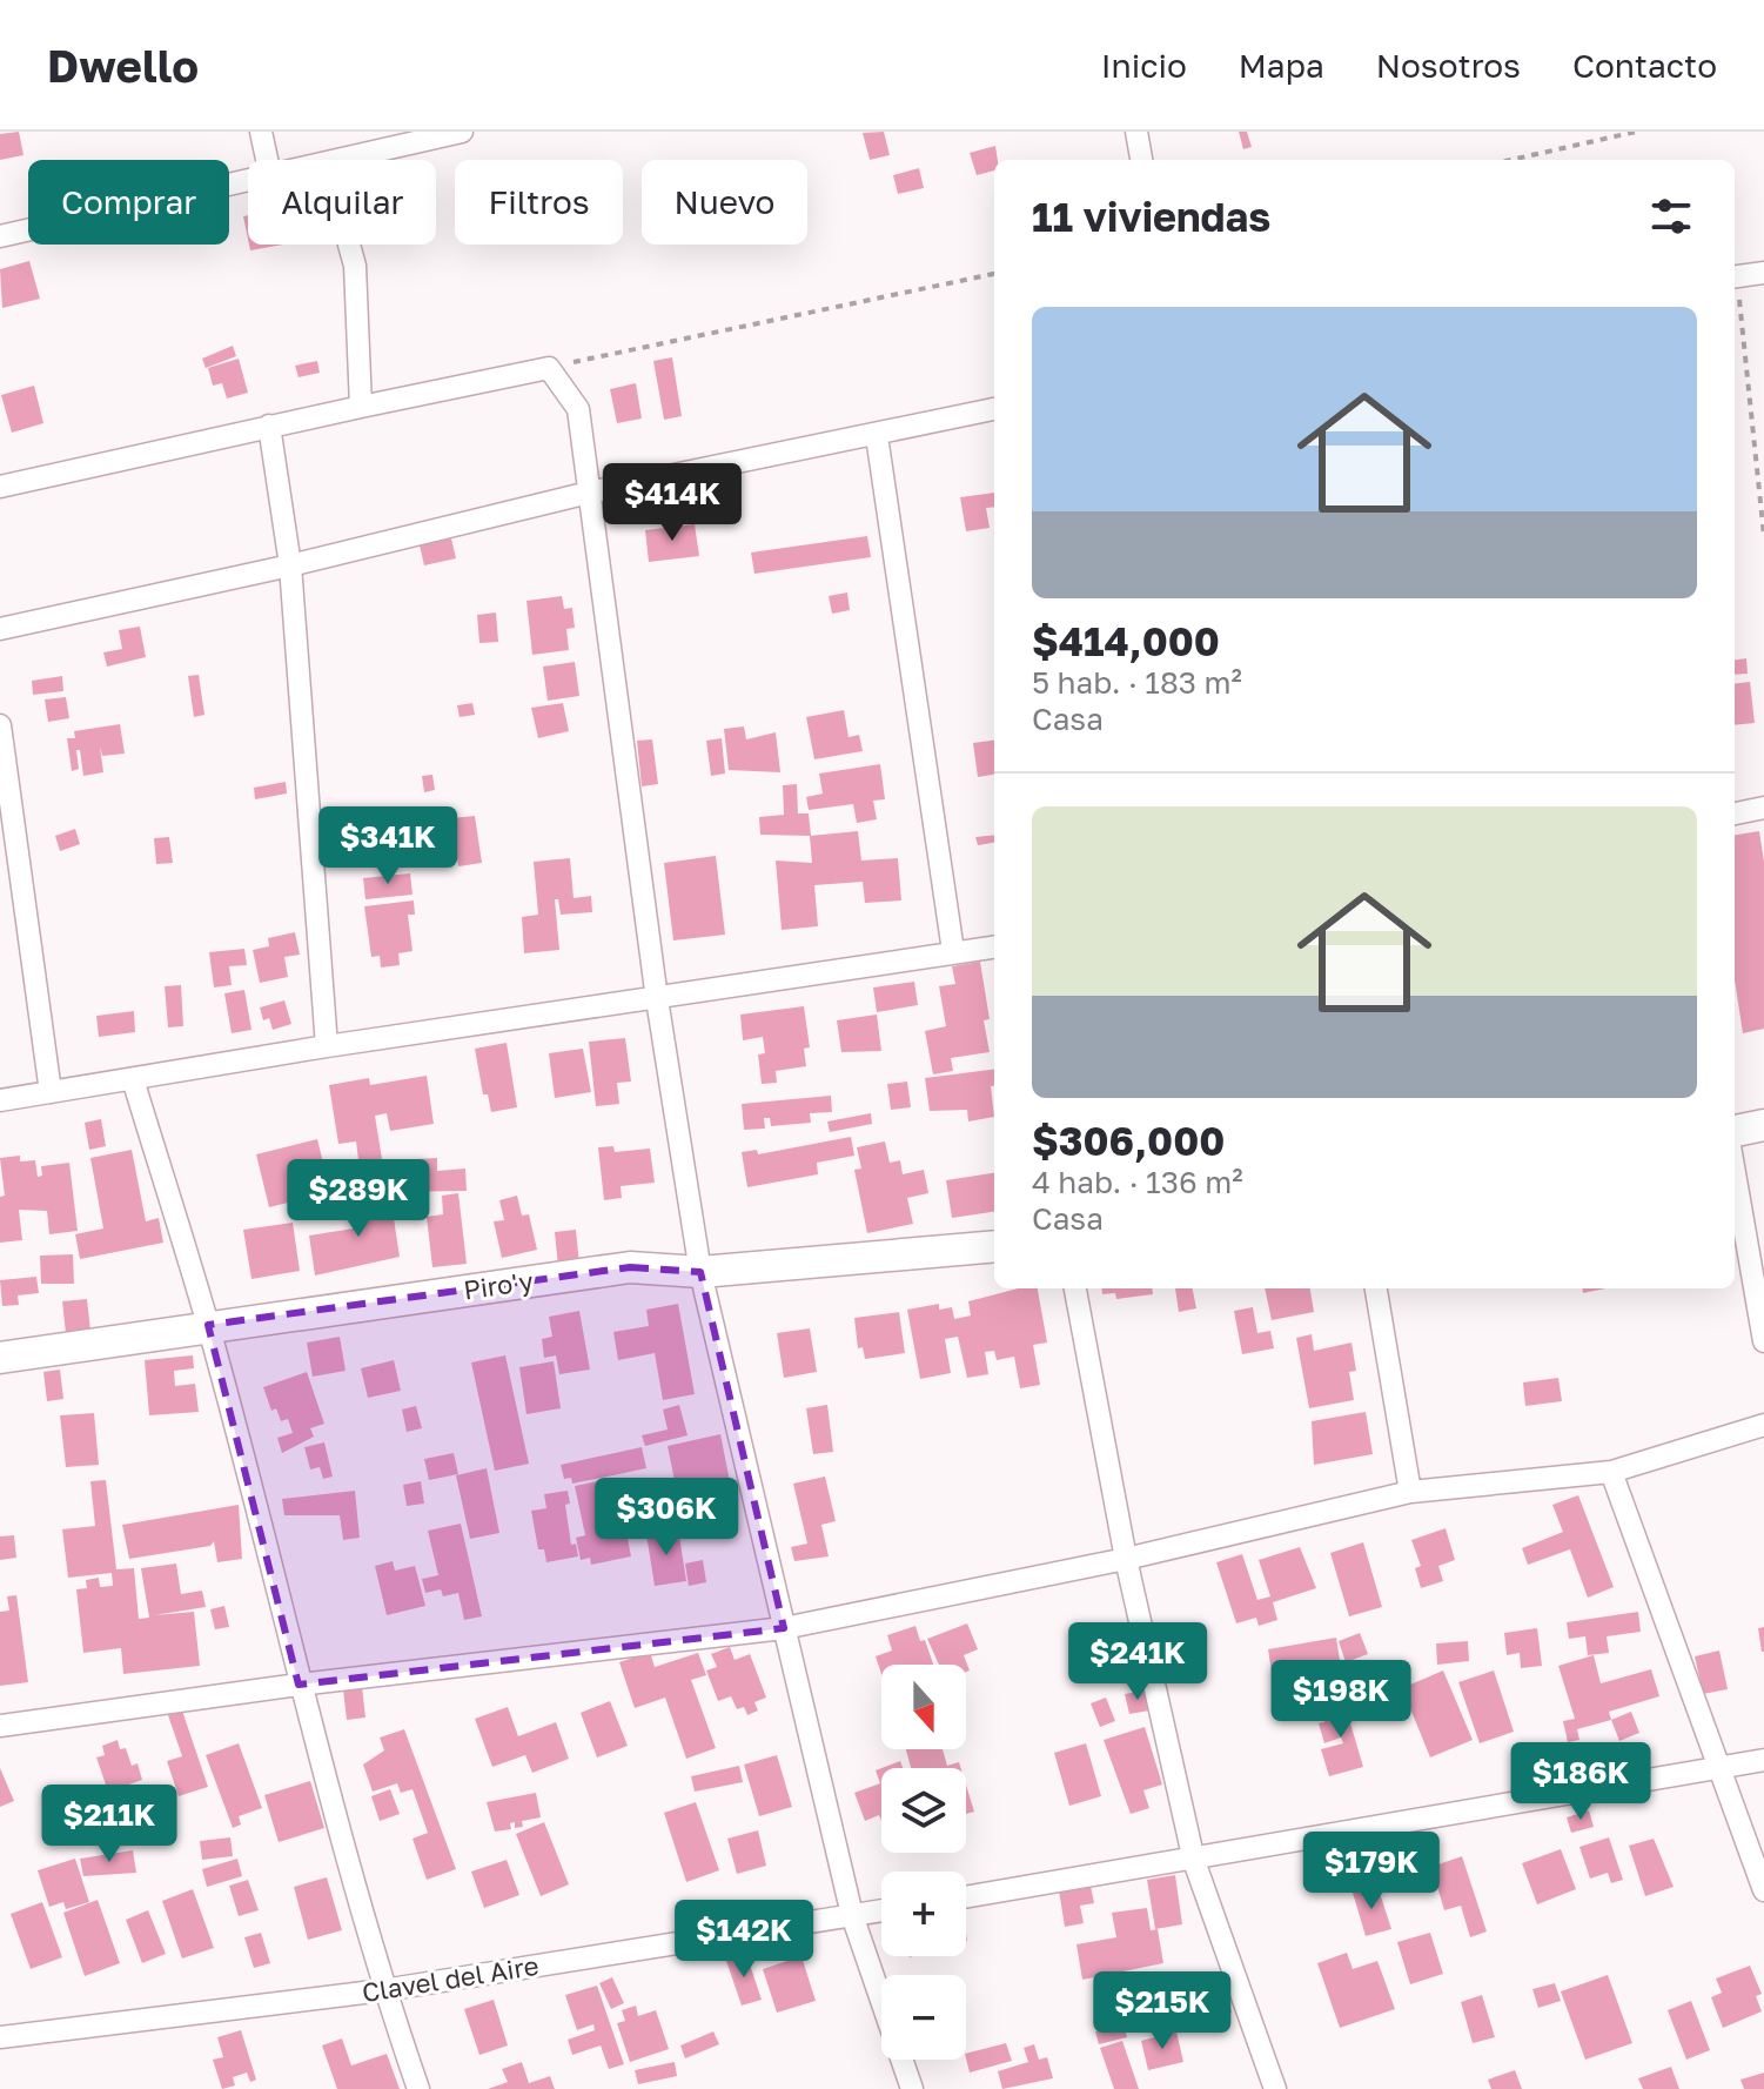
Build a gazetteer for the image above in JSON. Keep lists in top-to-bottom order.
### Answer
{
  "streets": {
    "main road": ["Piro'y"],
    "street": ["Clavel del Aire"]
  },
  "north": "bottom",
  "page": {
    "header": "Dwello",
    "nav": [
      "Inicio",
      "Mapa",
      "Nosotros",
      "Contacto"
    ],
    "chip": [
      "Comprar",
      "Alquilar",
      "Filtros",
      "Nuevo"
    ],
    "heading": "11 viviendas",
    "list": [
      {
        "name": "$414,000",
        "note": "5 hab. · 183 m² · Casa"
      },
      {
        "name": "$306,000",
        "note": "4 hab. · 136 m² · Casa"
      }
    ],
    "price": [
      "$414K",
      "$341K",
      "$289K",
      "$306K",
      "$241K",
      "$198K",
      "$186K",
      "$211K",
      "$179K",
      "$142K",
      "$215K"
    ],
    "map_buttons": ["+", "−"]
  }
}
